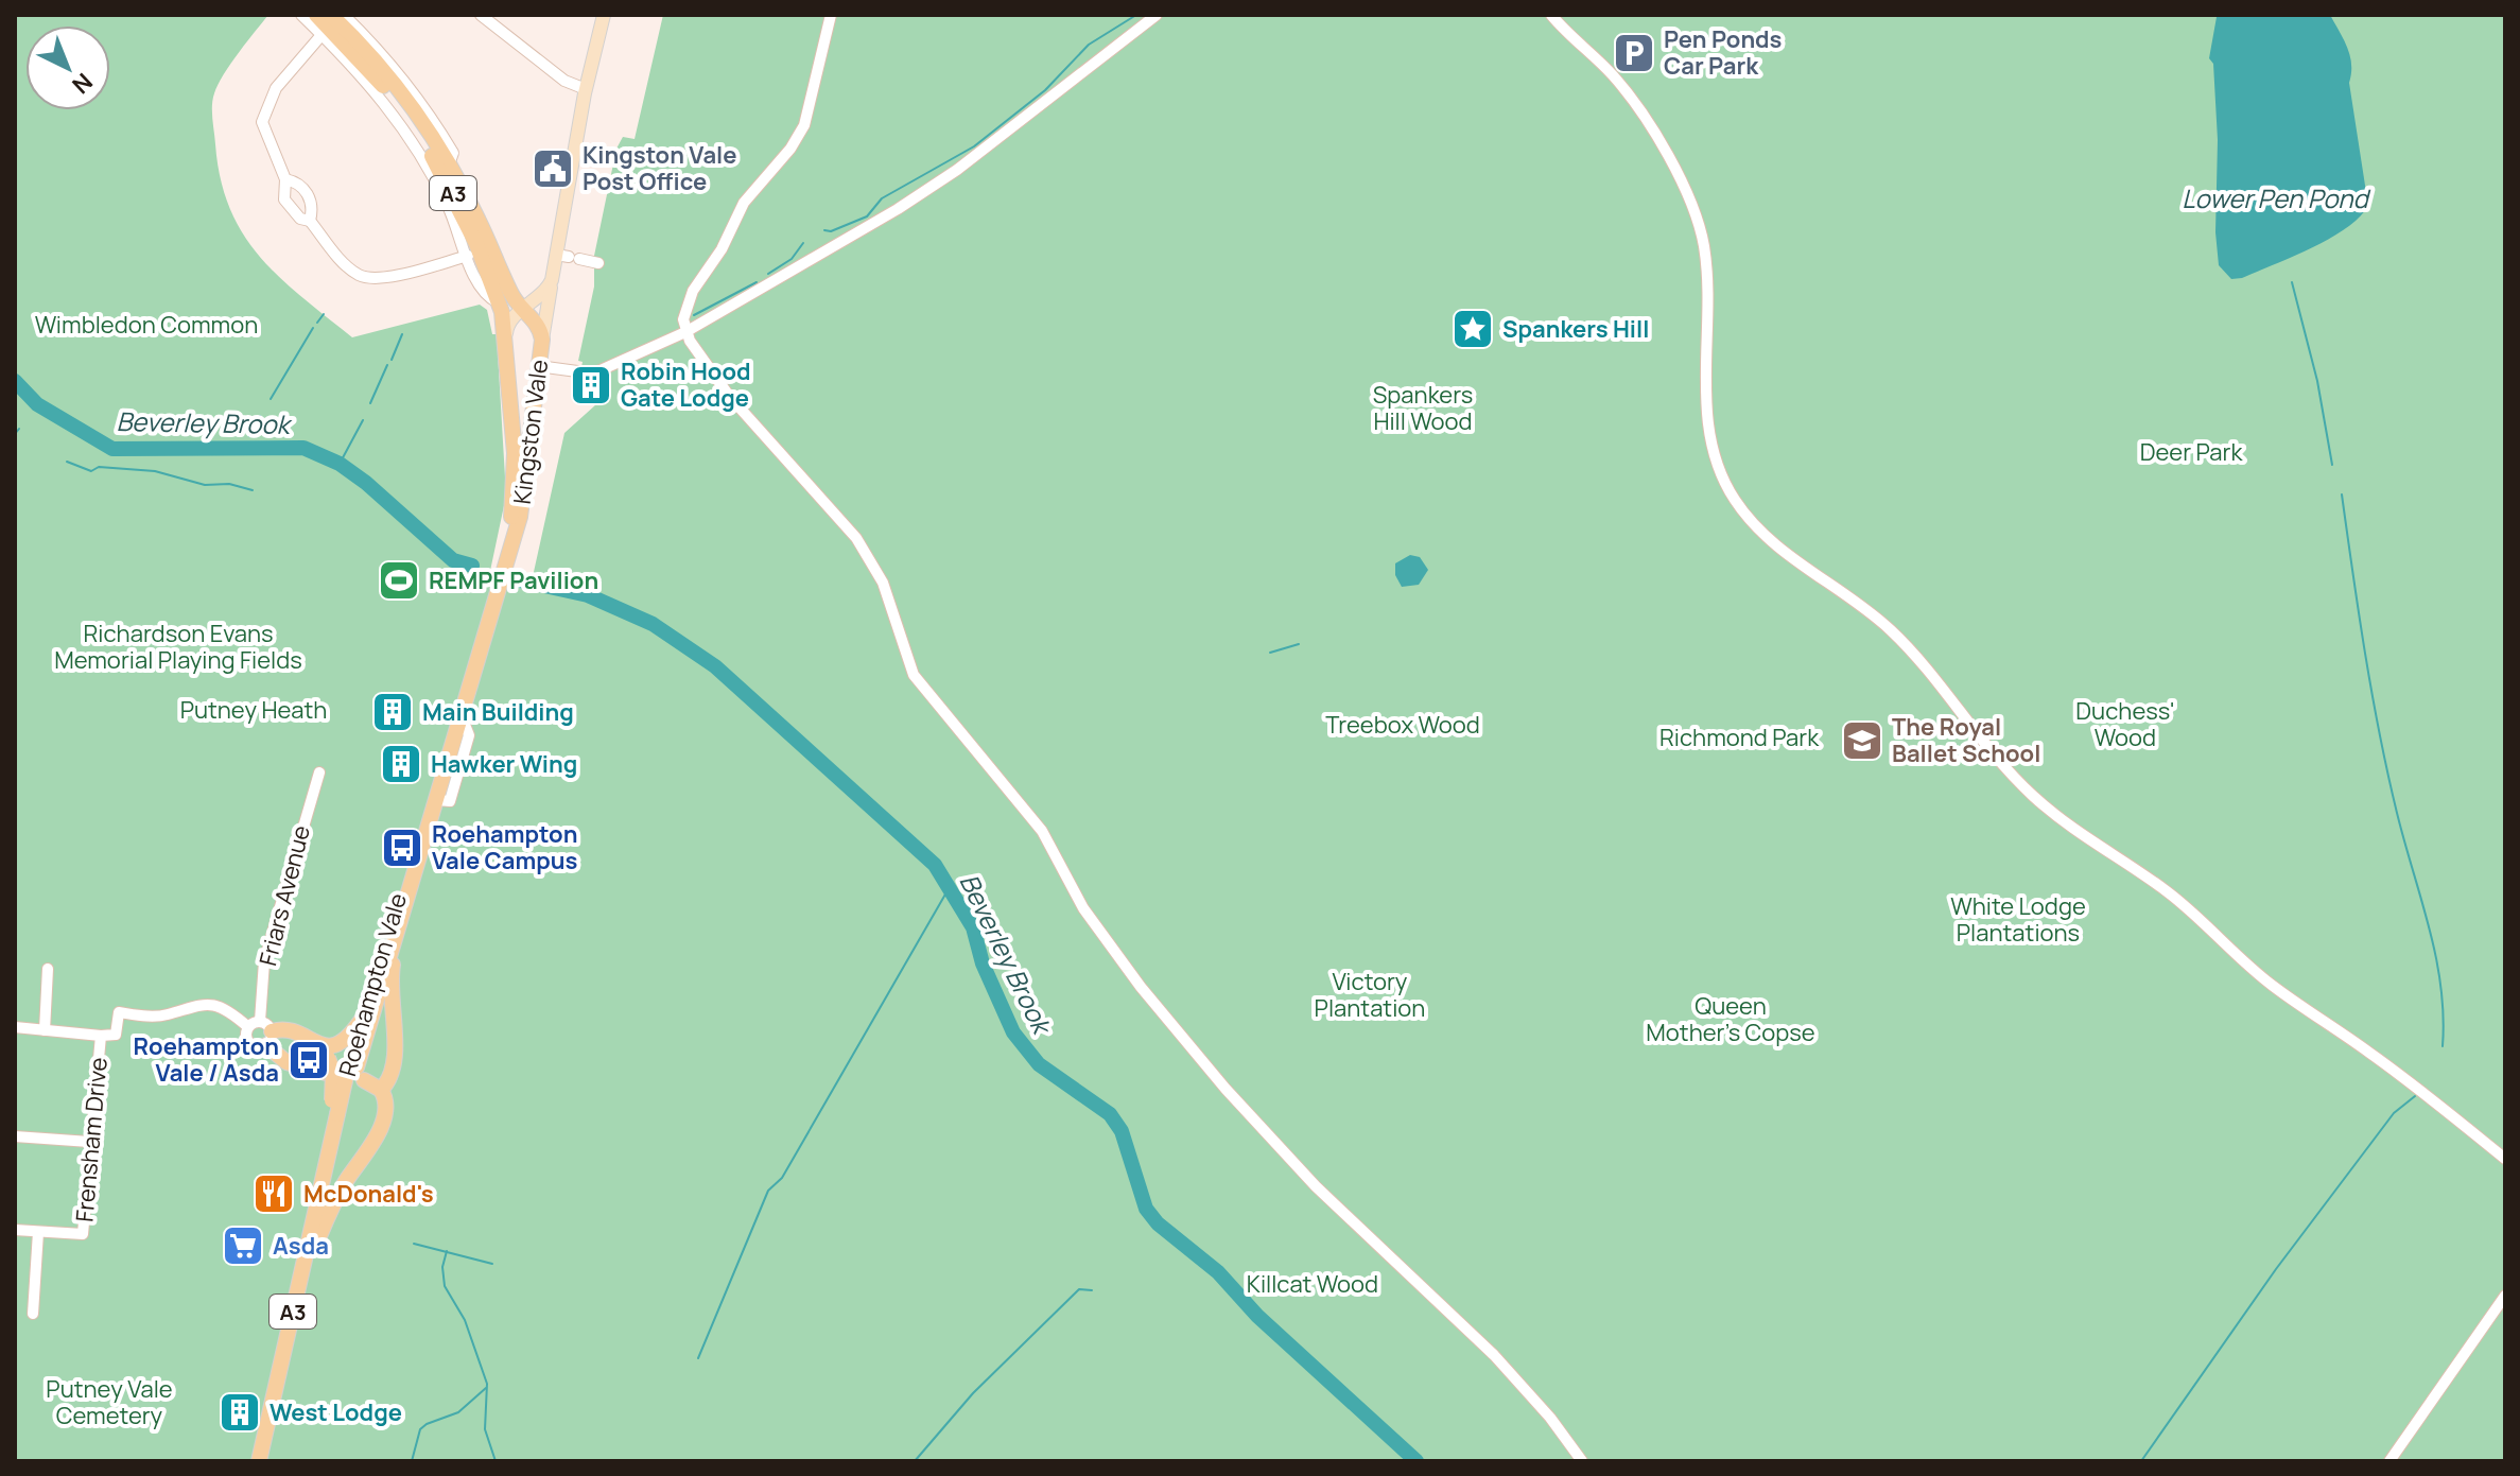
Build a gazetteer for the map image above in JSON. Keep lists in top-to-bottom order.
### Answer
{
  "streets": {
    "highway": ["A3", "Kingston Vale", "Roehampton Vale"],
    "street": ["Friars Avenue", "Frensham Drive"]
  },
  "crossings": [
    ["A3", "Kingston Vale"],
    ["A3", "Roehampton Vale"],
    ["Kingston Vale", "Roehampton Vale"]
  ],
  "water": ["Lower Pen Pond", "Beverley Brook"],
  "parks": [
    "Wimbledon Common",
    "Spankers Hill Wood",
    "Deer Park",
    "Richardson Evans Memorial Playing Fields",
    "Putney Heath",
    "Duchess' Wood",
    "Treebox Wood",
    "Richmond Park",
    "White Lodge Plantations",
    "Victory Plantation",
    "Queen Mother's Copse",
    "Killcat Wood",
    "Putney Vale Cemetery"
  ],
  "places": {
    "parking": ["Pen Ponds Car Park"],
    "public building": ["Kingston Vale Post Office"],
    "place": ["Spankers Hill"],
    "building": [
      "Robin Hood Gate Lodge",
      "Main Building",
      "Hawker Wing",
      "West Lodge"
    ],
    "sports": ["REMPF Pavilion"],
    "school or university": ["The Royal Ballet School"],
    "bus stop": ["Roehampton Vale Campus", "Roehampton Vale / Asda"],
    "restaurant": ["McDonald's"],
    "supermarket": ["Asda"]
  },
  "north": "bottom right"
}
